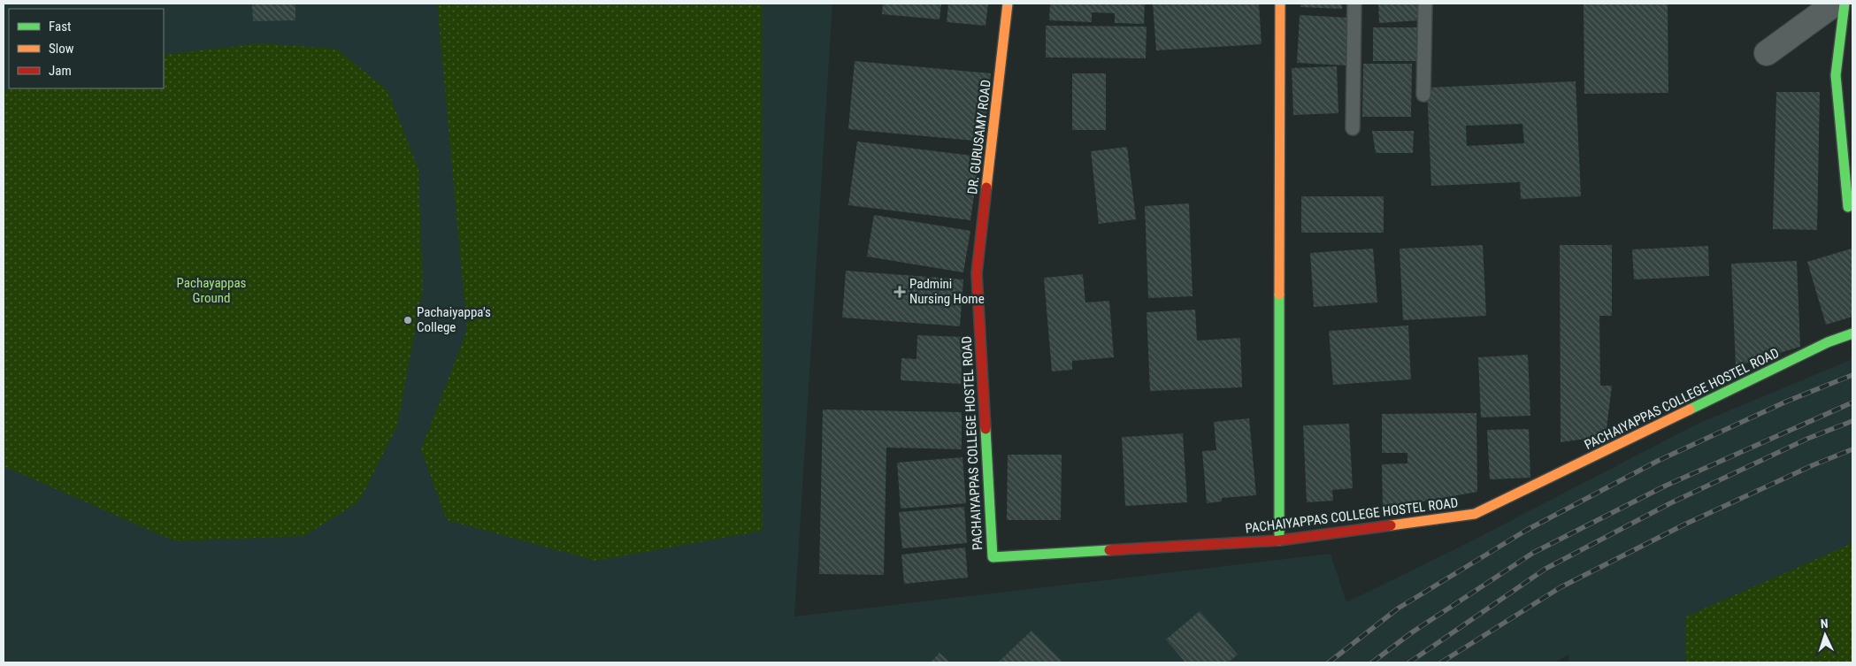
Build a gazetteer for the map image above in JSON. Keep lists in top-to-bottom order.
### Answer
{
  "streets": {
    "street": ["DR. GURUSAMY ROAD", "PACHAIYAPPAS COLLEGE HOSTEL ROAD"]
  },
  "crossings": [
    ["DR. GURUSAMY ROAD", "PACHAIYAPPAS COLLEGE HOSTEL ROAD"]
  ],
  "parks": ["Pachayappas Ground"],
  "places": {
    "health": ["Padmini Nursing Home"],
    "other": ["Pachaiyappa's College"]
  },
  "legend": ["Fast", "Slow", "Jam"],
  "north": "top"
}
